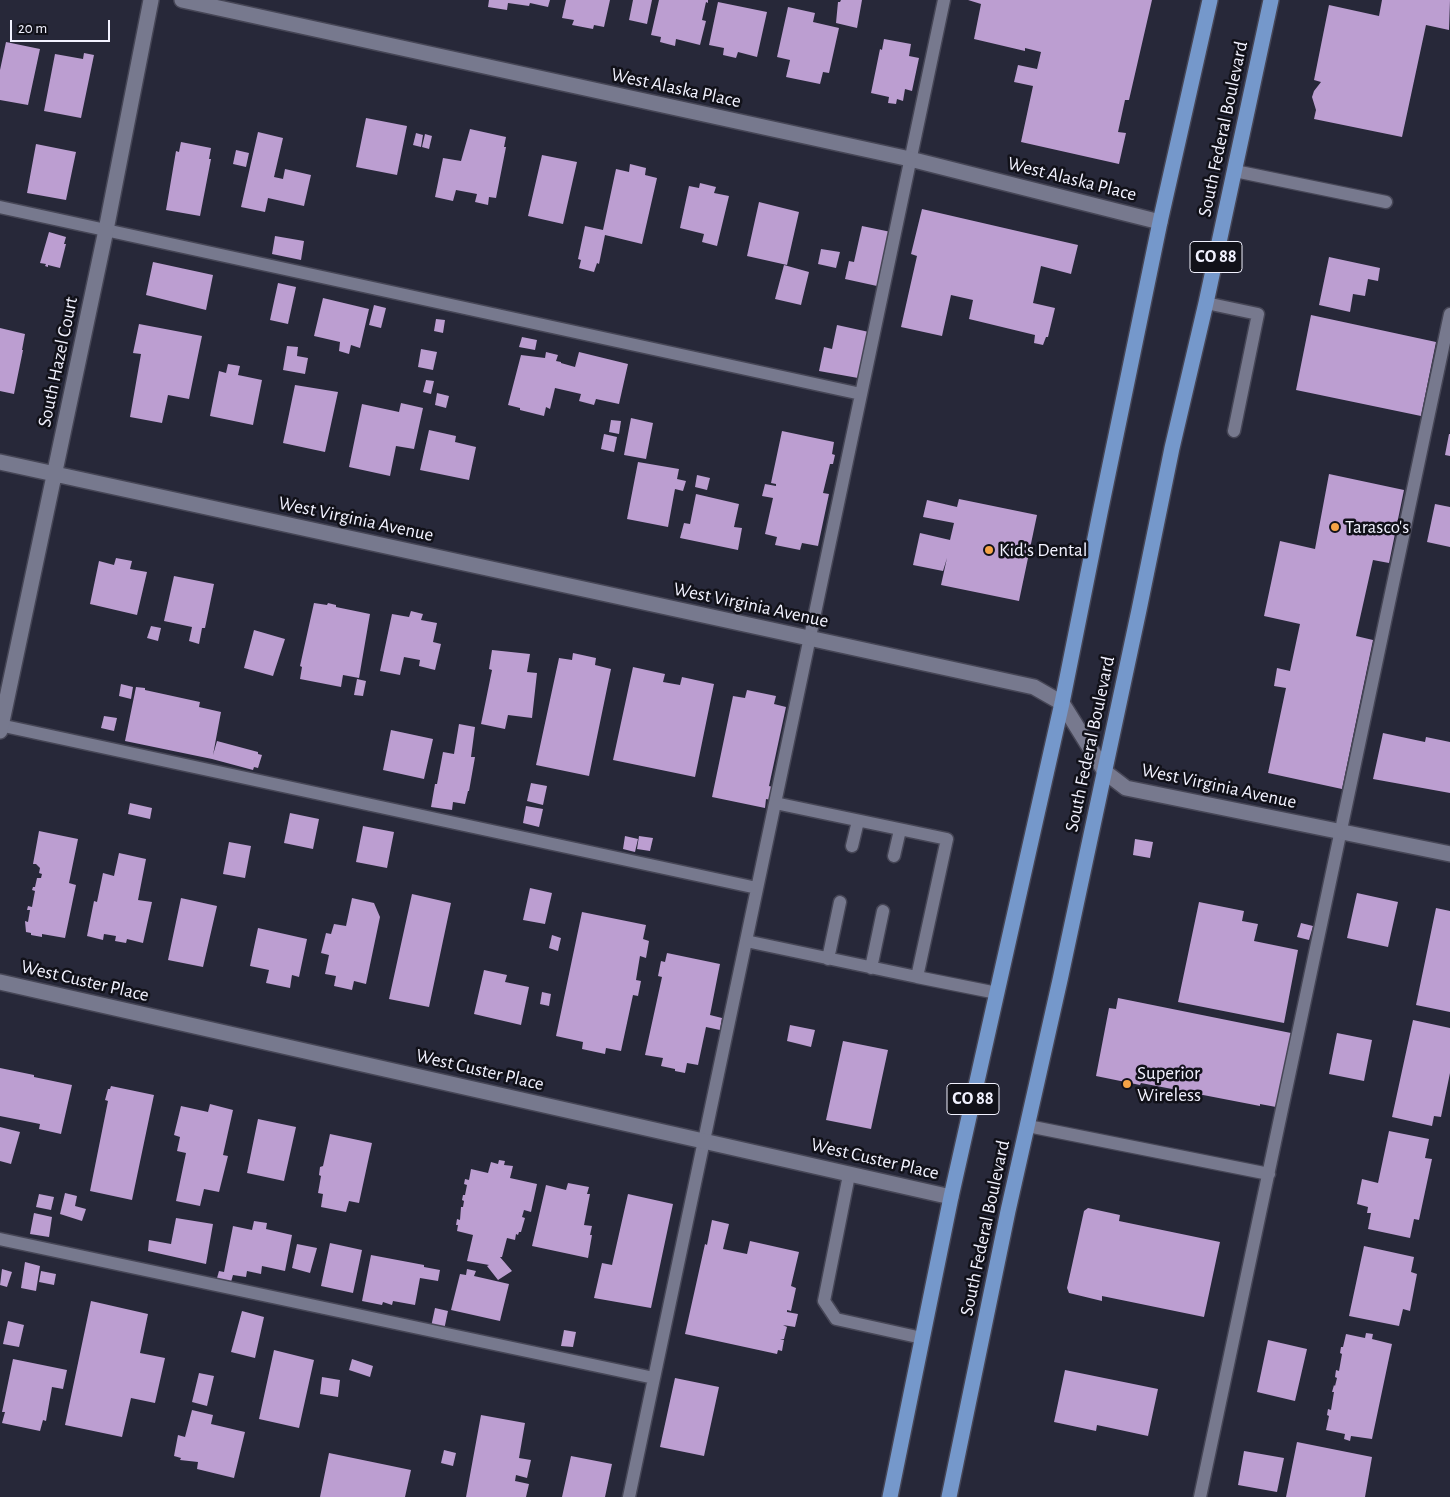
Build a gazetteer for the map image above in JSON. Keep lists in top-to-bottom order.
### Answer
{
  "streets": {
    "main road": ["South Federal Boulevard", "CO 88"],
    "street": [
      "West Alaska Place",
      "South Hazel Court",
      "West Virginia Avenue",
      "West Custer Place"
    ]
  },
  "crossings": [
    ["West Alaska Place", "South Federal Boulevard"],
    ["South Federal Boulevard", "West Virginia Avenue"],
    ["South Federal Boulevard", "West Custer Place"],
    ["South Hazel Court", "West Virginia Avenue"]
  ],
  "places": ["Tarasco's", "Kid's Dental", "Superior Wireless"],
  "scale_bar": "20 m"
}
